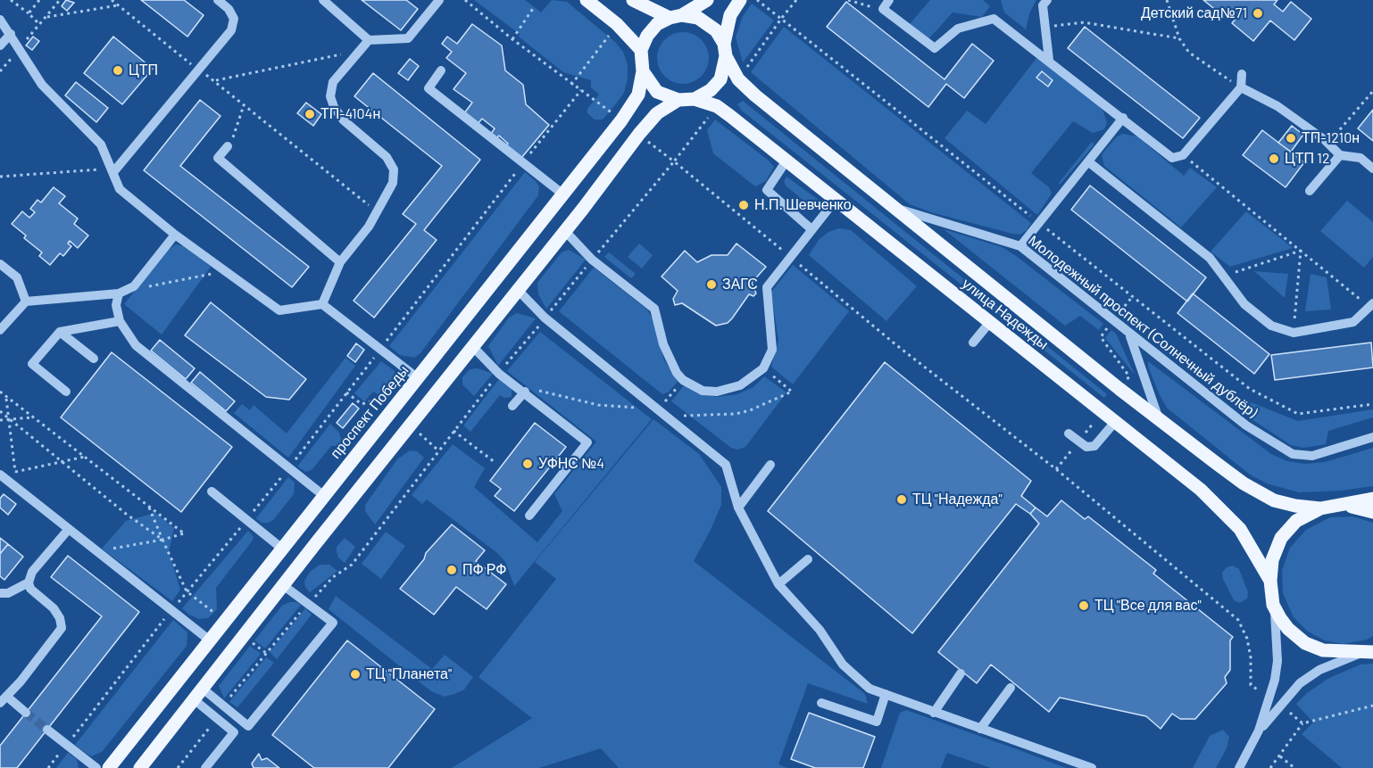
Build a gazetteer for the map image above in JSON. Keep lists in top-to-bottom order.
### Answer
{
  "streets": {
    "main road": ["улица Надежды", "проспект Победы"],
    "street": ["Молодежный проспект (Солнечный дублёр)"]
  },
  "crossings": [
    ["улица Надежды", "Молодежный проспект (Солнечный дублёр)"],
    ["улица Надежды", "проспект Победы"]
  ],
  "places": [
    "Детский сад№71",
    "ЦТП",
    "ТП-4104н",
    "ТП-1210н",
    "ЦТП 12",
    "Н.П. Шевченко",
    "ЗАГС",
    "УФНС №4",
    "ТЦ \"Надежда\"",
    "ПФ РФ",
    "ТЦ \"Все для вас\"",
    "ТЦ \"Планета\""
  ]
}
